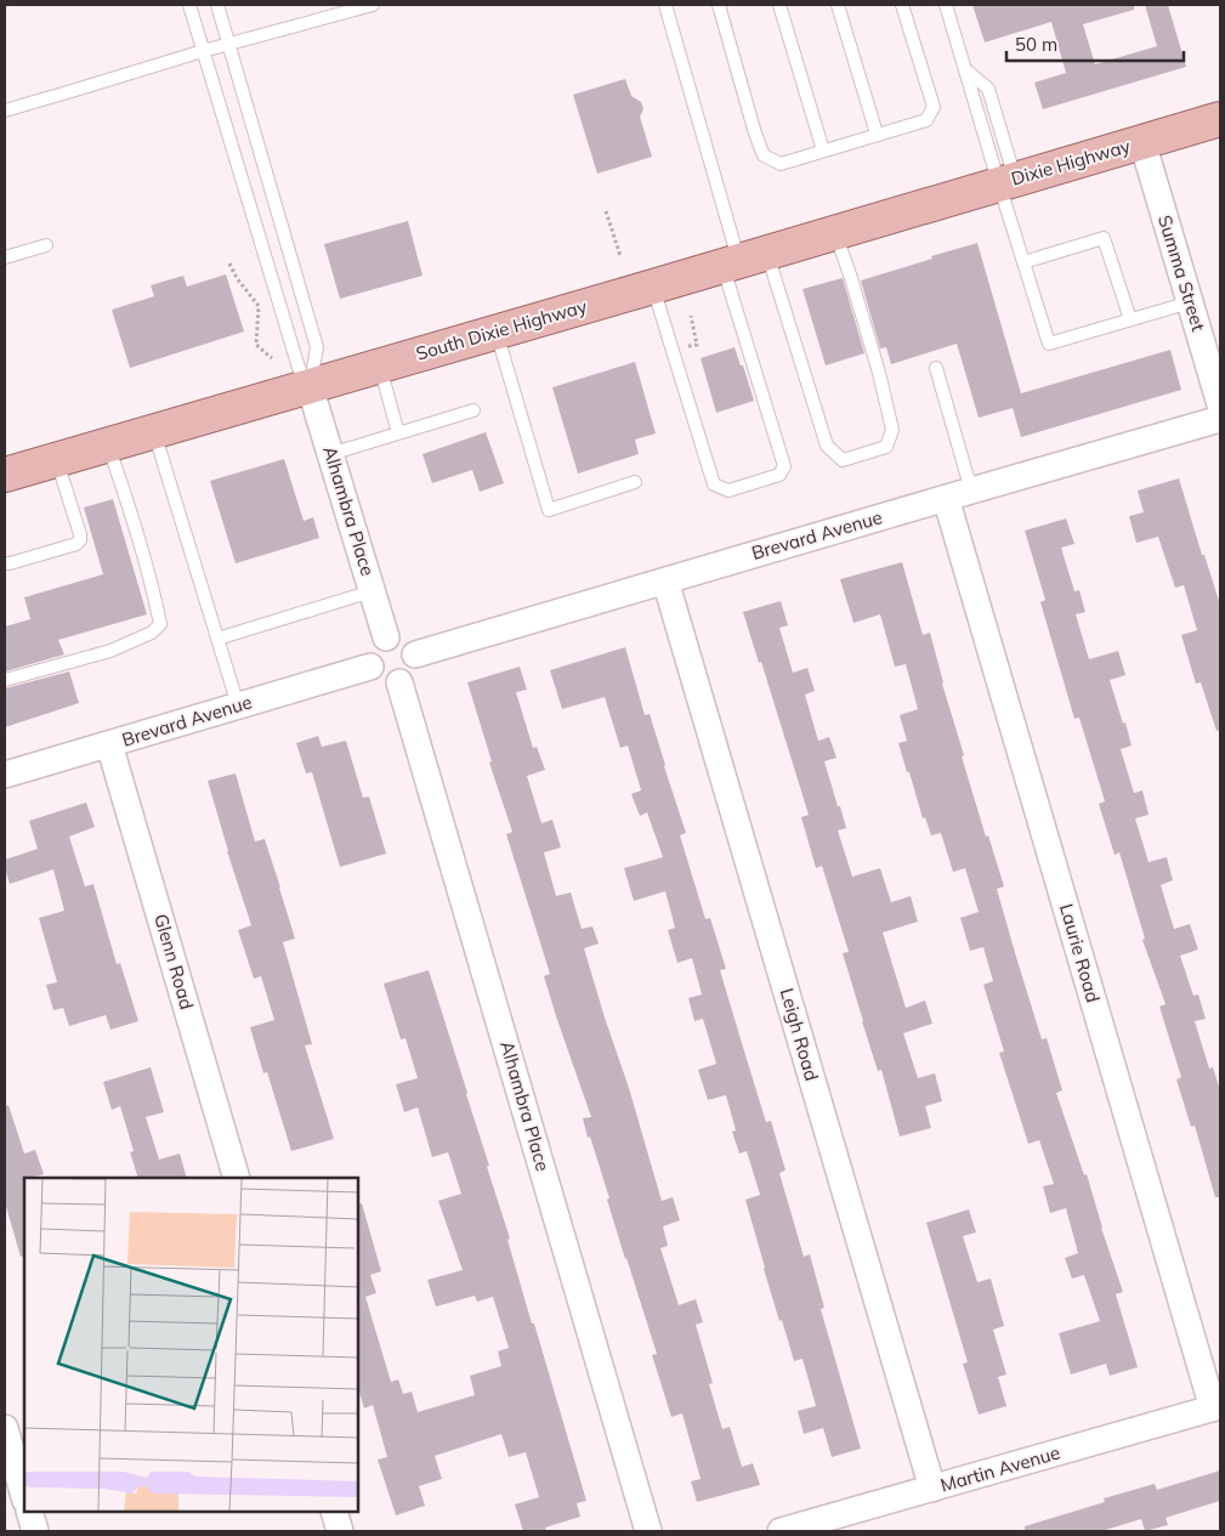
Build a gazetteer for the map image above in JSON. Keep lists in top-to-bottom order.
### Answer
{
  "streets": {
    "main road": ["Dixie Highway", "South Dixie Highway"],
    "street": [
      "Summa Street",
      "Alhambra Place",
      "Brevard Avenue",
      "Laurie Road",
      "Glenn Road",
      "Leigh Road",
      "Martin Avenue"
    ]
  },
  "crossings": [
    ["Dixie Highway", "Summa Street"],
    ["Dixie Highway", "South Dixie Highway"],
    ["South Dixie Highway", "Alhambra Place"],
    ["Alhambra Place", "Brevard Avenue"],
    ["Brevard Avenue", "Laurie Road"],
    ["Brevard Avenue", "Glenn Road"],
    ["Brevard Avenue", "Leigh Road"],
    ["Laurie Road", "Martin Avenue"],
    ["Leigh Road", "Martin Avenue"]
  ],
  "scale_bar": "50 m"
}
